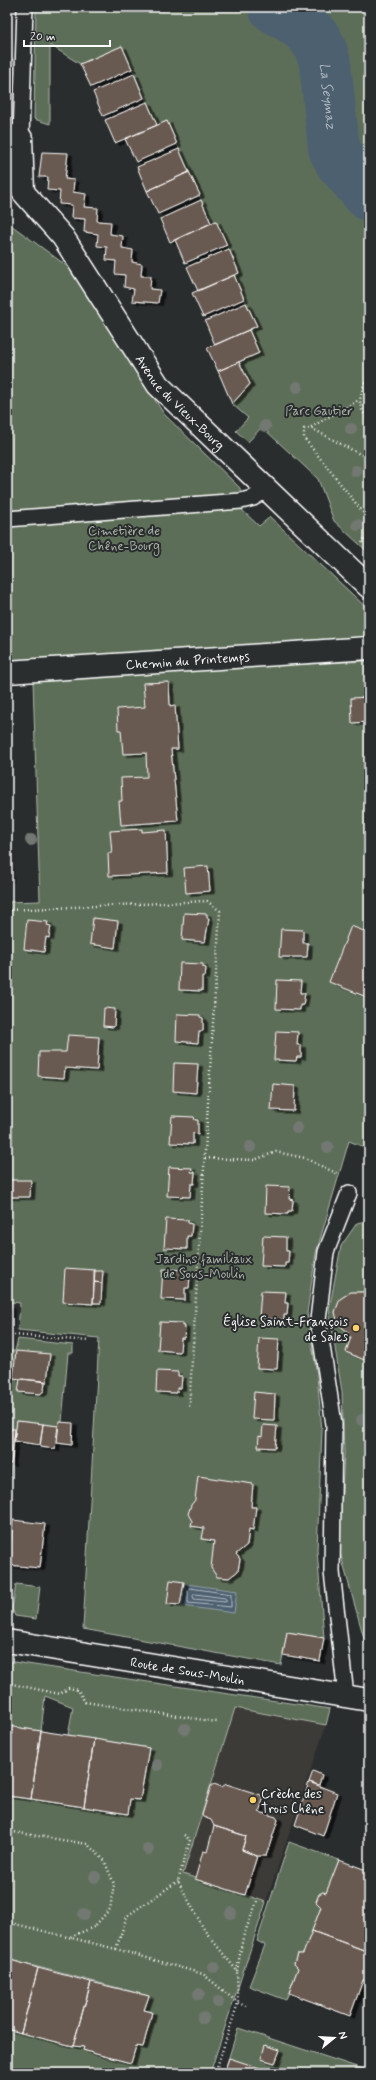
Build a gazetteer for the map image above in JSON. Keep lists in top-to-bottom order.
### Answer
{
  "streets": {
    "street": ["Avenue du Vieux-Bourg", "Chemin du Printemps", "Route de Sous-Moulin"]
  },
  "water": ["La Seymaz"],
  "parks": ["Parc Gautier", "Cimetière de Chêne-Bourg", "Jardins familiaux de Sous-Moulin"],
  "places": ["Église Saint-François de Sales", "Crèche des Trois Chêne"],
  "scale_bar": "20 m",
  "north": "right"
}
